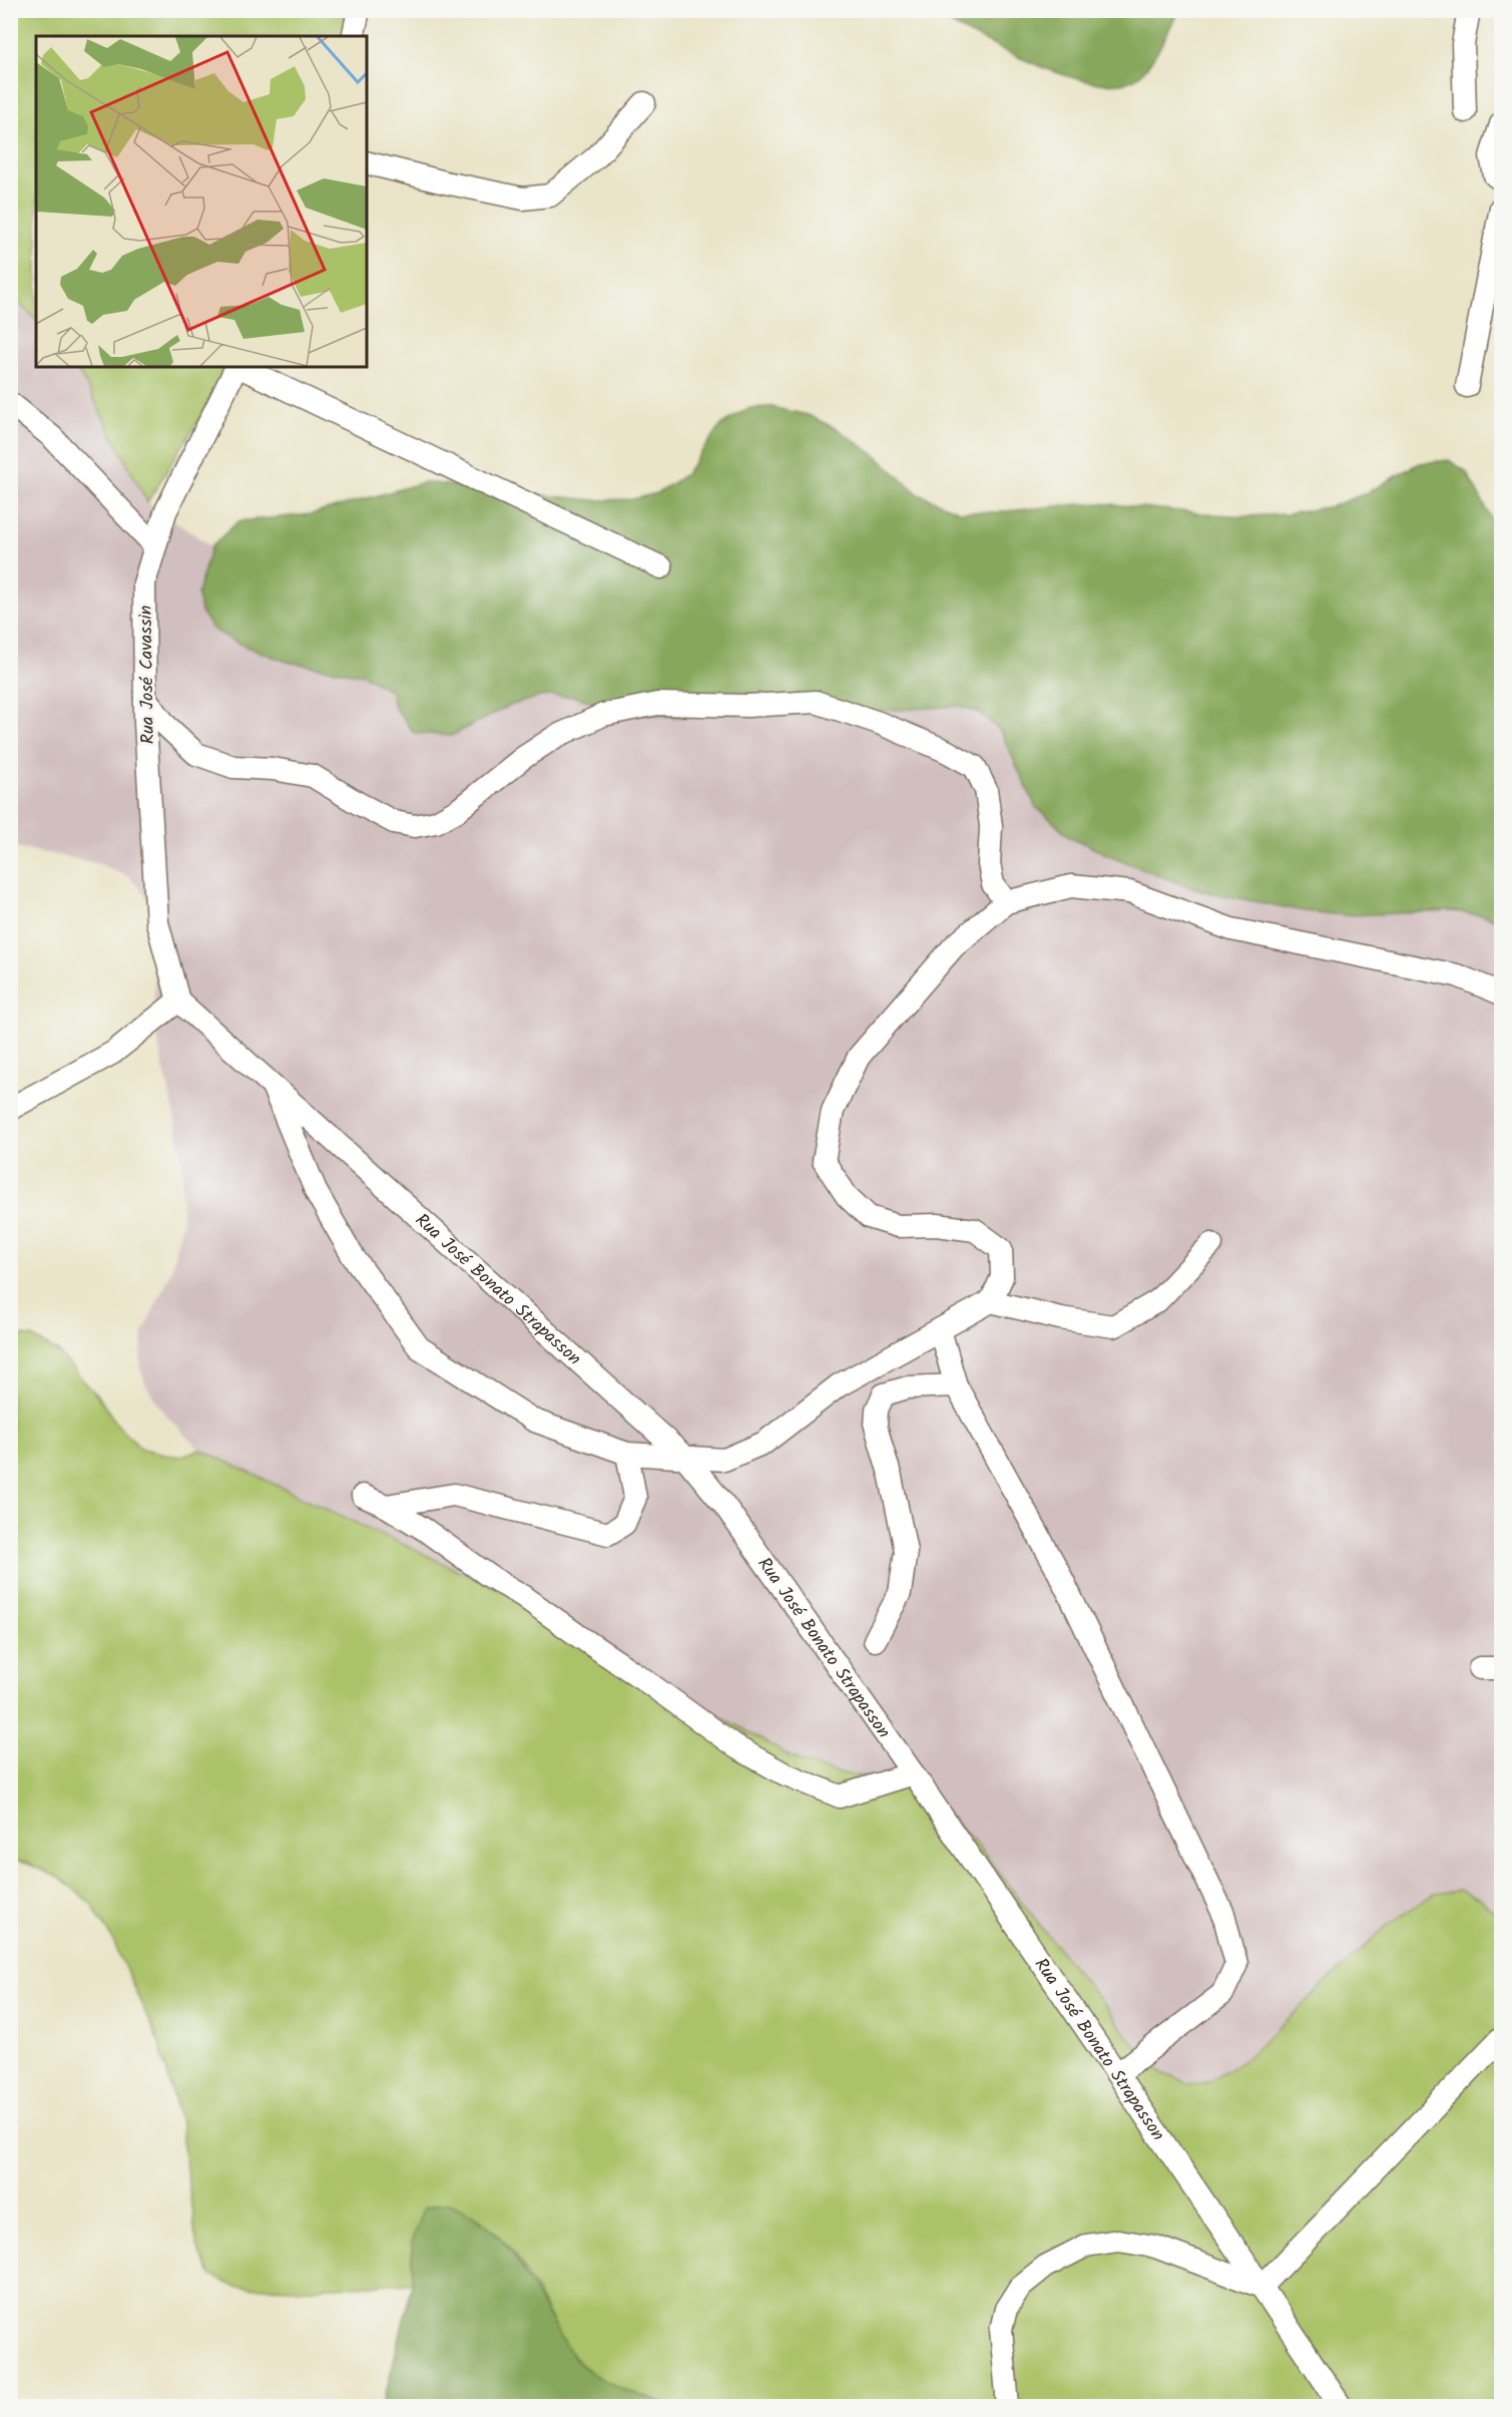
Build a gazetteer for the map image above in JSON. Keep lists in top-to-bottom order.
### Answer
{
  "streets": {
    "street": ["Rua José Cavassin", "Rua José Bonato Strapasson"]
  },
  "crossings": [
    ["Rua José Cavassin", "Rua José Bonato Strapasson"]
  ]
}
